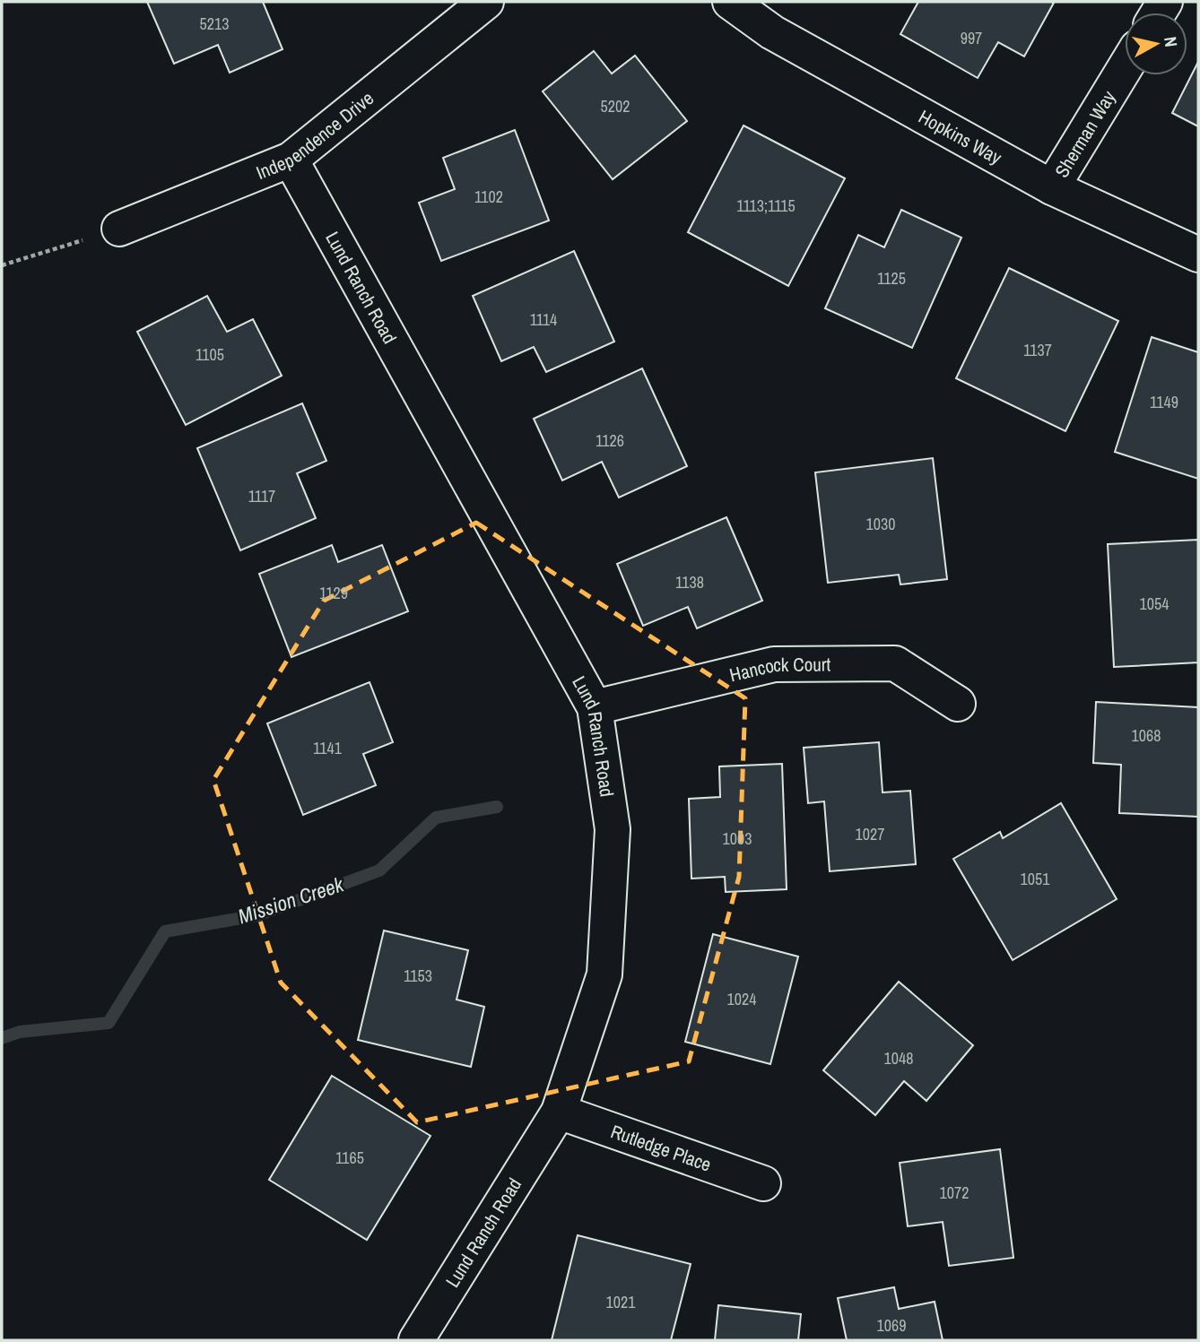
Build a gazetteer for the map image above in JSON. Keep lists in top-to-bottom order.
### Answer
{
  "streets": {
    "street": [
      "Independence Drive",
      "Sherman Way",
      "Hopkins Way",
      "Lund Ranch Road",
      "Hancock Court",
      "Rutledge Place"
    ]
  },
  "crossings": [
    ["Independence Drive", "Lund Ranch Road"],
    ["Sherman Way", "Hopkins Way"],
    ["Lund Ranch Road", "Hancock Court"],
    ["Lund Ranch Road", "Rutledge Place"]
  ],
  "water": ["Mission Creek"],
  "house_numbers": [
    "5213",
    "997",
    "5202",
    "1102",
    "1113;1115",
    "1125",
    "1114",
    "1137",
    "1105",
    "1149",
    "1126",
    "1117",
    "1030",
    "1138",
    "1129",
    "1054",
    "1068",
    "1141",
    "1027",
    "1003",
    "1051",
    "1153",
    "1024",
    "1048",
    "1165",
    "1072",
    "1021",
    "1069"
  ],
  "north": "right"
}
